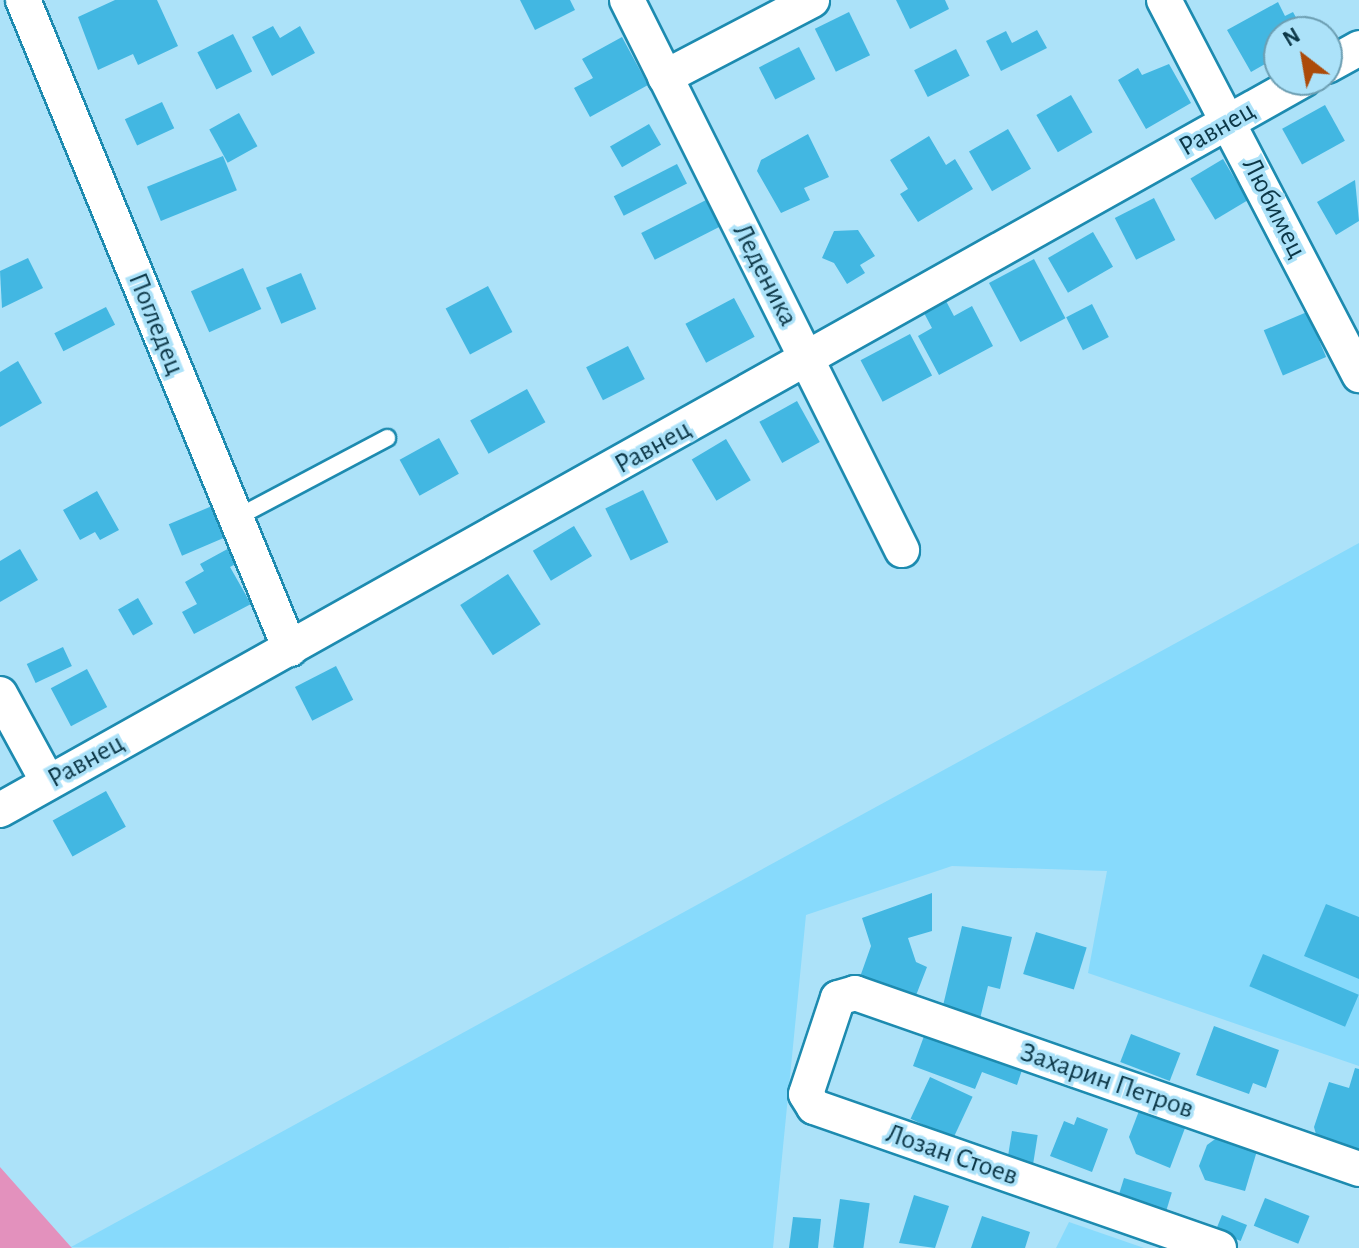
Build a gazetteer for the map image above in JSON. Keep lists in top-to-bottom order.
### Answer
{
  "streets": {
    "street": [
      "Равнец",
      "Любимец",
      "Леденика",
      "Погледец",
      "Захарин Петров",
      "Лозан Стоев"
    ]
  },
  "crossings": [
    ["Равнец", "Любимец"],
    ["Равнец", "Леденика"],
    ["Равнец", "Погледец"],
    ["Захарин Петров", "Лозан Стоев"]
  ],
  "north": "top left"
}
